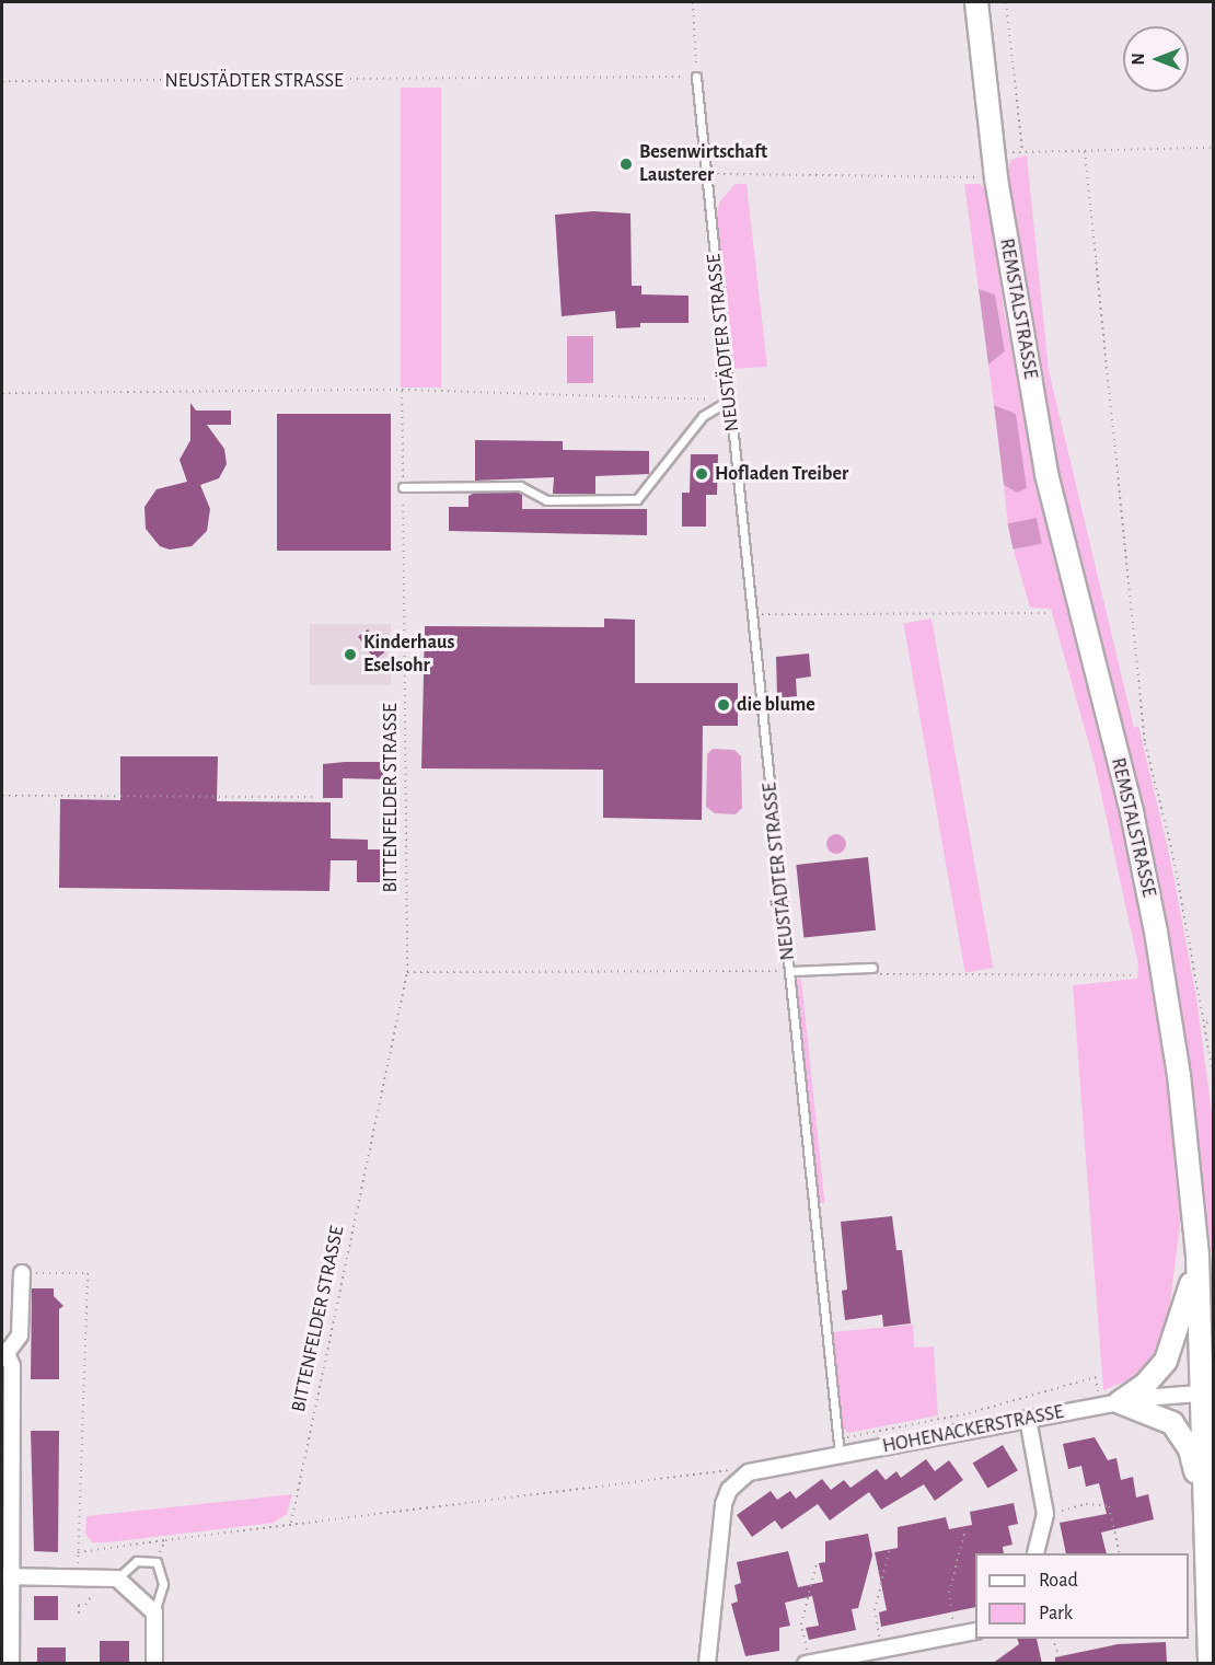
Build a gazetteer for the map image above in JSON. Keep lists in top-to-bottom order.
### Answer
{
  "streets": {
    "street": ["REMSTALSTRASSE", "HOHENACKERSTRASSE"],
    "lane": ["NEUSTÄDTER STRASSE"],
    "path": ["BITTENFELDER STRASSE"]
  },
  "crossings": [
    ["NEUSTÄDTER STRASSE", "HOHENACKERSTRASSE"],
    ["REMSTALSTRASSE", "HOHENACKERSTRASSE"]
  ],
  "places": [
    "Besenwirtschaft Lausterer",
    "Hofladen Treiber",
    "Kinderhaus Eselsohr",
    "die blume"
  ],
  "legend": ["Road", "Park"],
  "north": "left"
}
